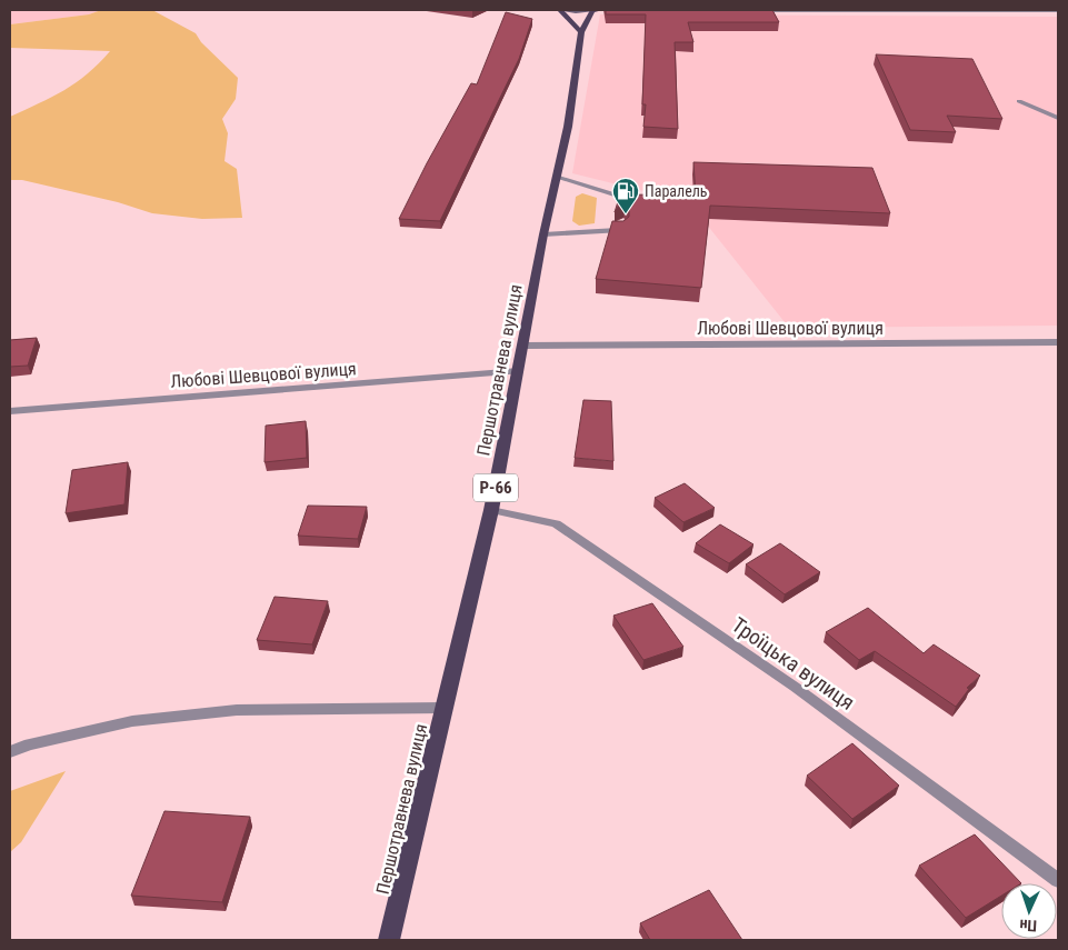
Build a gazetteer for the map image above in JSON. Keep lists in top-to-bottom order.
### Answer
{
  "streets": {
    "main road": ["Першотравнева вулиця", "Р-66"],
    "street": ["Любові Шевцової вулиця", "Троїцька вулиця"]
  },
  "crossings": [
    ["Любові Шевцової вулиця", "Першотравнева вулиця"],
    ["Першотравнева вулиця", "Троїцька вулиця"]
  ],
  "places": {
    "fuel station": ["Паралель"]
  },
  "north": "bottom"
}
